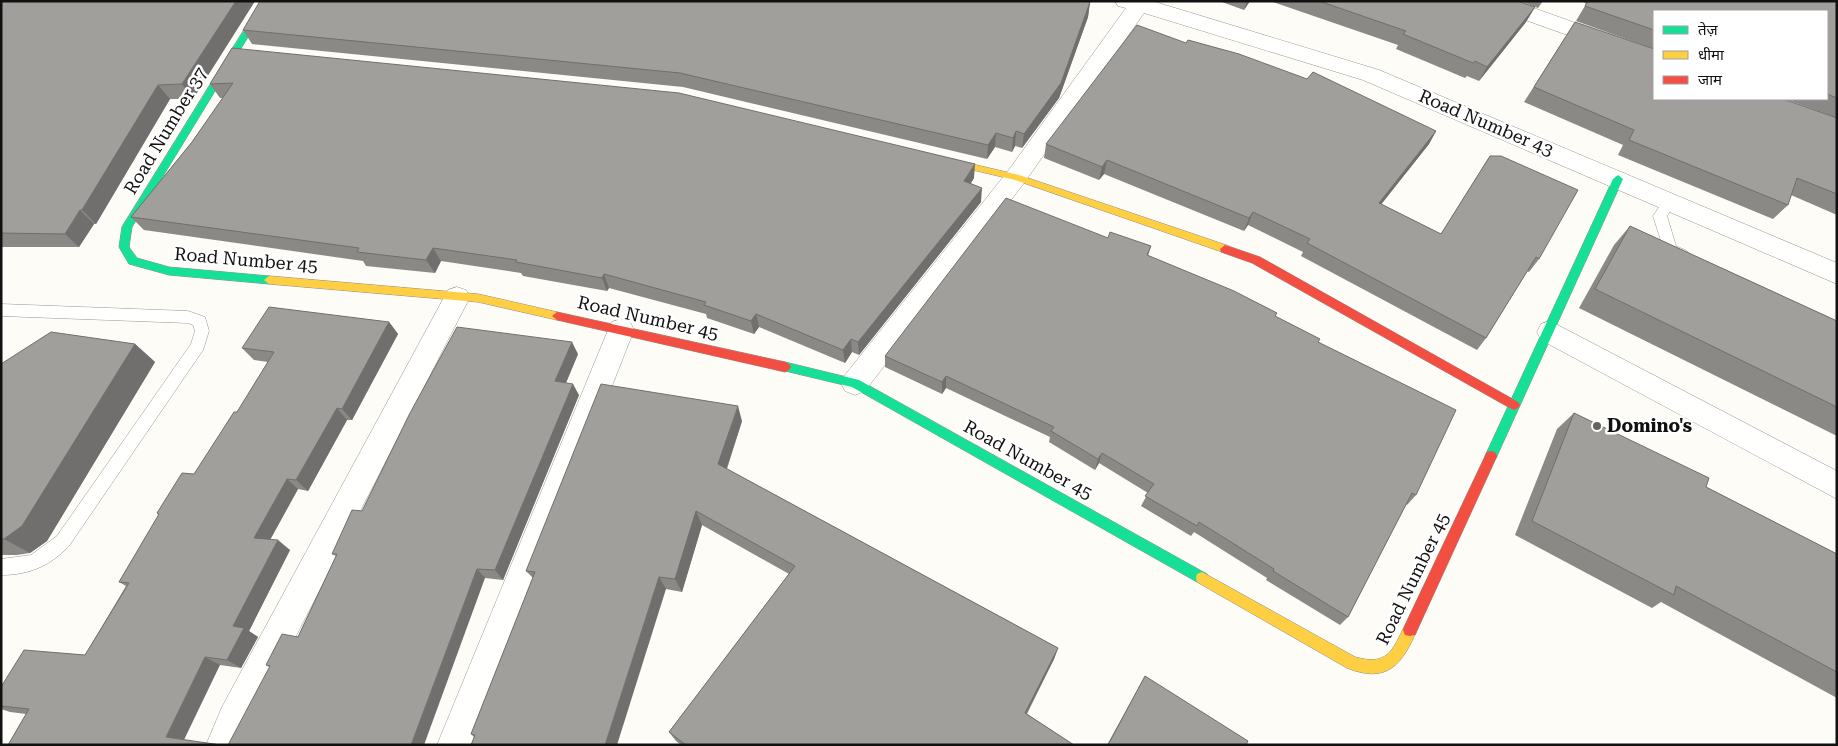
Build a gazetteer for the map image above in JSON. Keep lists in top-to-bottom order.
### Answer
{
  "streets": {
    "street": ["Road Number 43", "Road Number 37", "Road Number 45"]
  },
  "crossings": [
    ["Road Number 43", "Road Number 45"],
    ["Road Number 37", "Road Number 45"]
  ],
  "places": ["Domino's"],
  "legend": ["तेज़", "धीमा", "जाम"]
}
